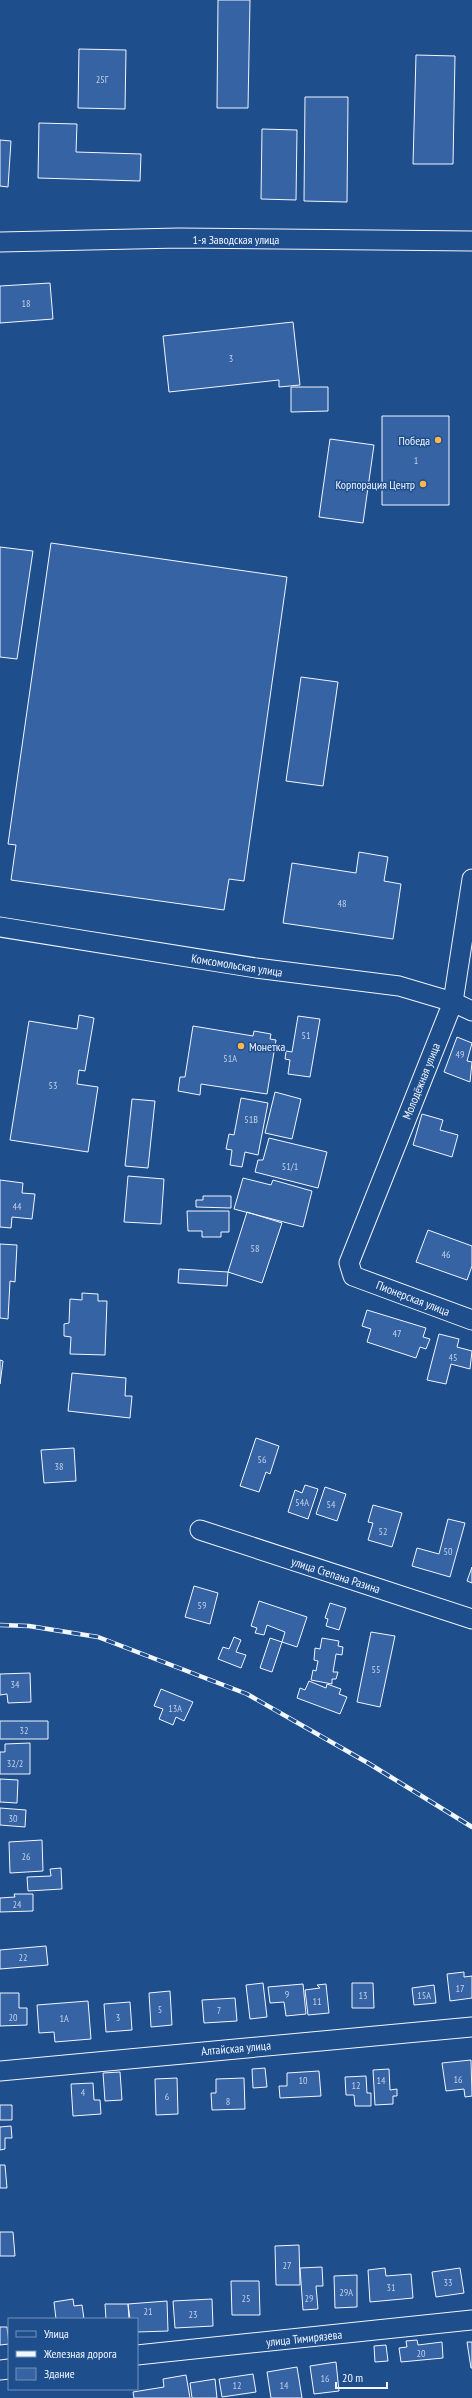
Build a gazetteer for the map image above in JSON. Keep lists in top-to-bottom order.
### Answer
{
  "streets": {
    "street": [
      "1-я Заводская улица",
      "Комсомольская улица",
      "Молодёжная улица",
      "Пионерская улица",
      "улица Степана Разина",
      "Алтайская улица",
      "улица Тимирязева"
    ]
  },
  "crossings": [
    ["Комсомольская улица", "Молодёжная улица"],
    ["Молодёжная улица", "Пионерская улица"]
  ],
  "places": ["Победа", "Корпорация Центр", "Монетка"],
  "house_numbers": [
    "25Г",
    "18",
    "3",
    "1",
    "48",
    "51",
    "49",
    "51А",
    "53",
    "51В",
    "51/1",
    "44",
    "58",
    "46",
    "47",
    "45",
    "56",
    "38",
    "54А",
    "54",
    "52",
    "50",
    "59",
    "55",
    "34",
    "13А",
    "32",
    "32/2",
    "30",
    "26",
    "24",
    "22",
    "17",
    "9",
    "13",
    "15А",
    "11",
    "5",
    "7",
    "20",
    "3",
    "1А",
    "16",
    "10",
    "14",
    "12",
    "4",
    "6",
    "8",
    "27",
    "33",
    "31",
    "29А",
    "25",
    "29",
    "21",
    "23",
    "20",
    "16",
    "12",
    "14"
  ],
  "legend": ["Улица", "Железная дорога", "Здание"],
  "scale_bar": "20 m"
}
